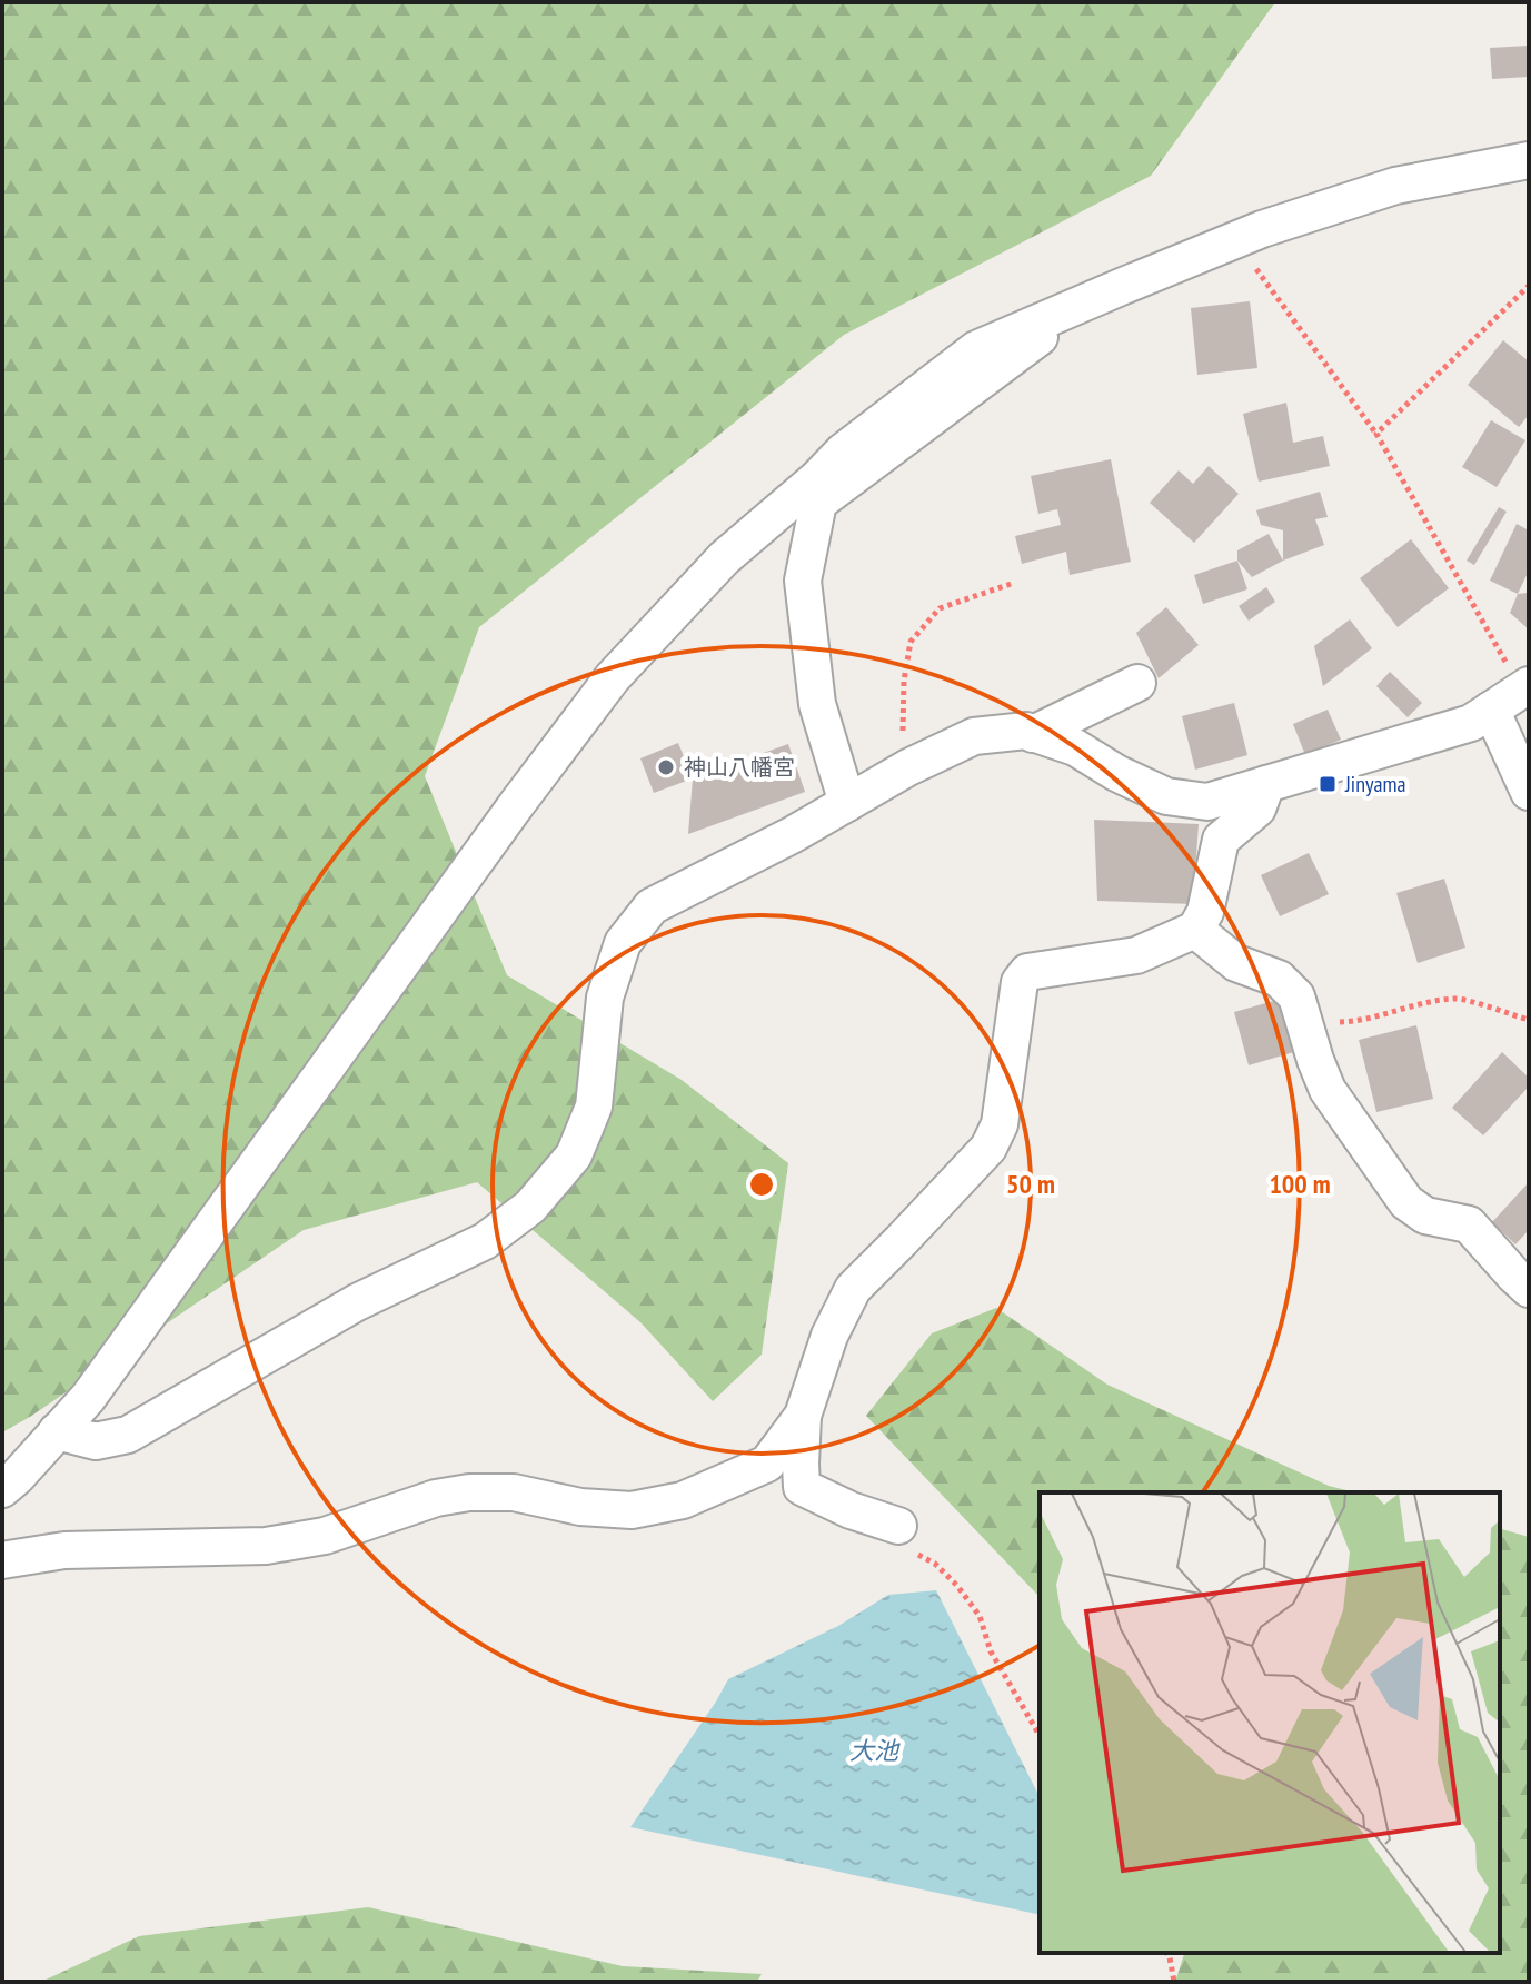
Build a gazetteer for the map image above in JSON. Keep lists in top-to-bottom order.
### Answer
{
  "water": ["大池"],
  "places": {
    "other": ["神山八幡宮"],
    "transit": ["Jinyama"]
  },
  "rings": ["50 m", "100 m"]
}
